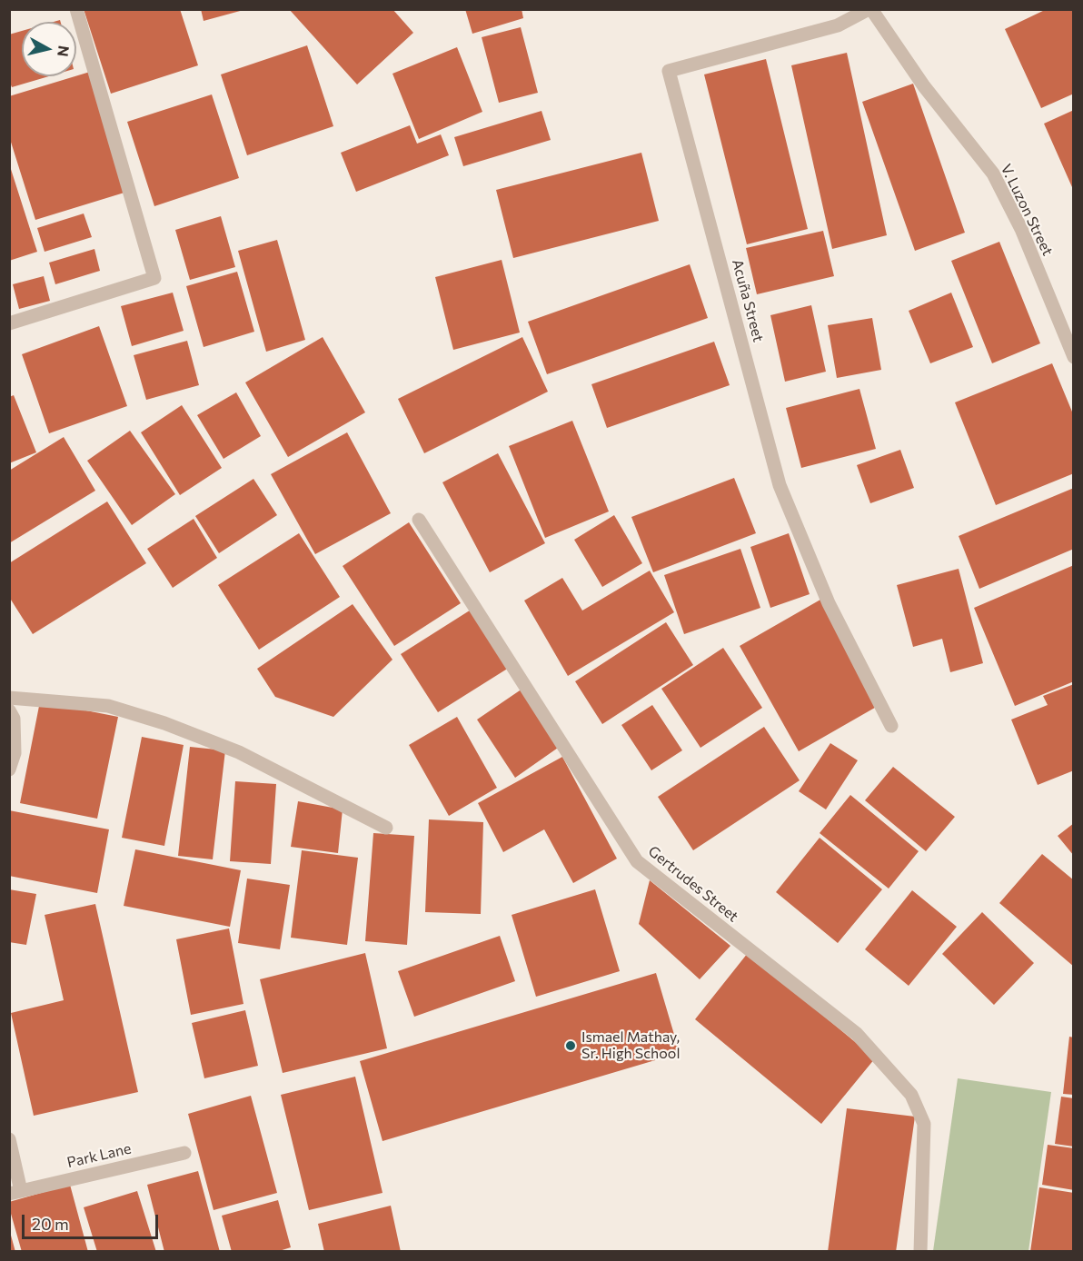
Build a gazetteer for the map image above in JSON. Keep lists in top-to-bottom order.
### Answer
{
  "streets": {
    "street": [
      "V. Luzon Street",
      "Acuña Street",
      "Gertrudes Street",
      "Park Lane"
    ]
  },
  "crossings": [
    ["V. Luzon Street", "Acuña Street"]
  ],
  "places": ["Ismael Mathay, Sr. High School"],
  "scale_bar": "20 m",
  "north": "right"
}
